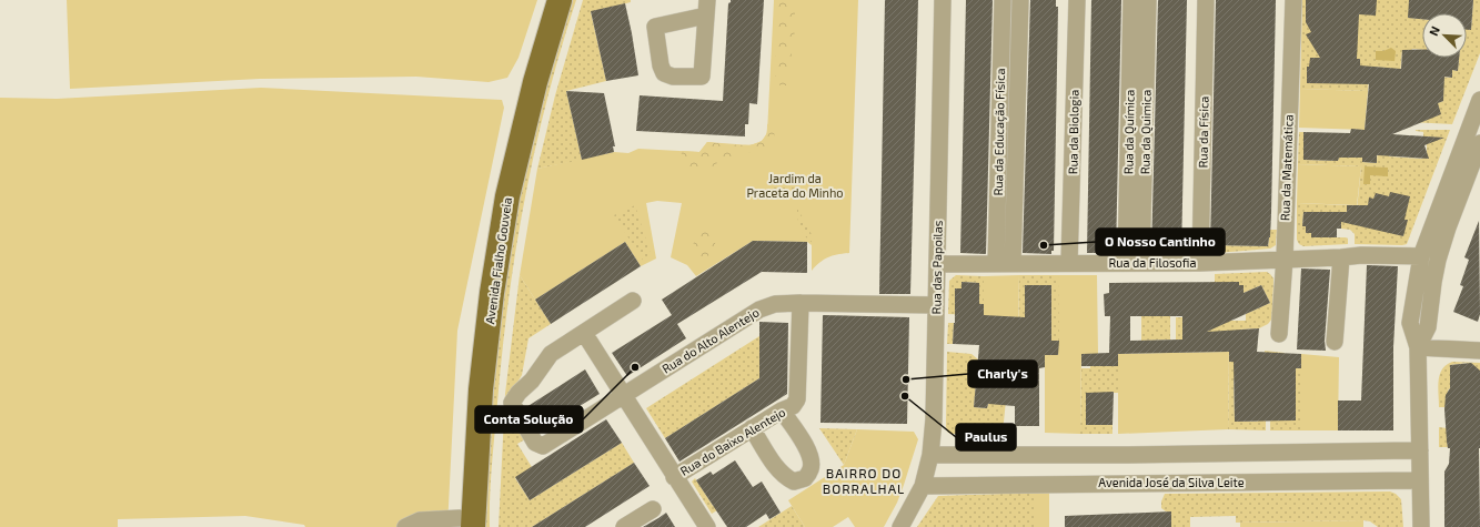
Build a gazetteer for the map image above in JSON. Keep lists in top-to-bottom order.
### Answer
{
  "streets": {
    "main road": ["Avenida Fialho Gouveia"],
    "street": [
      "Rua da Educação Física",
      "Rua da Biologia",
      "Rua da Química",
      "Rua da Quimica",
      "Rua da Física",
      "Rua da Matemática",
      "Rua da Filosofia",
      "Rua das Papoilas",
      "Rua do Alto Alentejo",
      "Rua do Baixo Alentejo",
      "Avenida José da Silva Leite"
    ]
  },
  "crossings": [
    ["Rua da Educação Física", "Rua da Filosofia"],
    ["Rua da Biologia", "Rua da Filosofia"],
    ["Rua da Química", "Rua da Quimica"],
    ["Rua da Química", "Rua da Filosofia"],
    ["Rua da Quimica", "Rua da Filosofia"],
    ["Rua da Física", "Rua da Filosofia"],
    ["Rua da Matemática", "Rua da Filosofia"],
    ["Rua da Filosofia", "Rua das Papoilas"],
    ["Rua das Papoilas", "Rua do Alto Alentejo"],
    ["Rua das Papoilas", "Avenida José da Silva Leite"],
    ["Rua do Alto Alentejo", "Rua do Baixo Alentejo"]
  ],
  "districts": ["BAIRRO DO BORRALHAL"],
  "parks": ["Jardim da Praceta do Minho"],
  "places": [
    "O Nosso Cantinho",
    "Conta Solução",
    "Charly's",
    "Paulus"
  ],
  "north": "top left"
}
